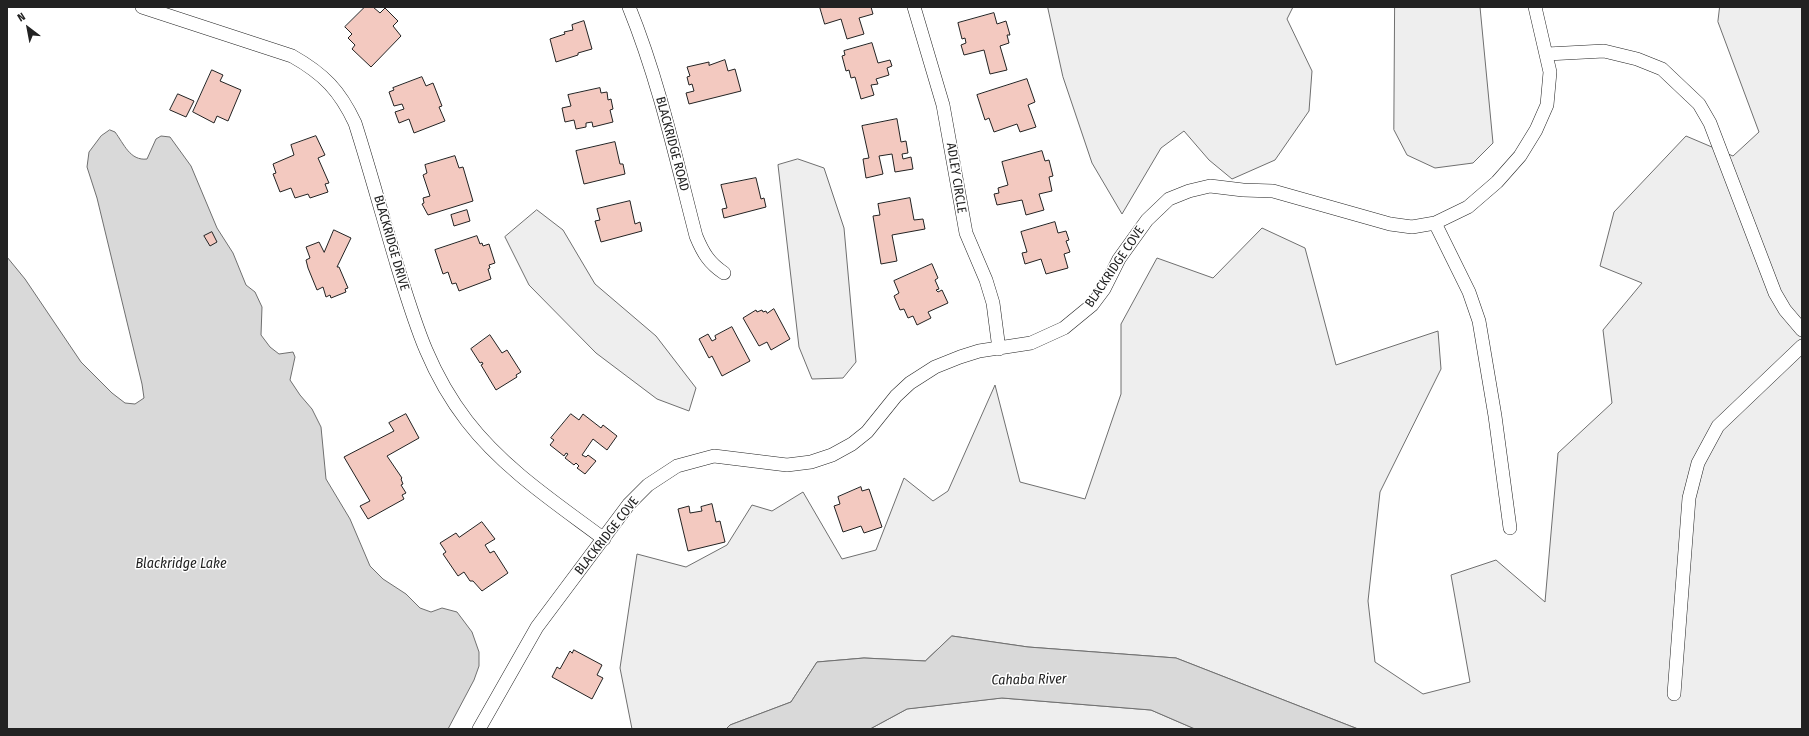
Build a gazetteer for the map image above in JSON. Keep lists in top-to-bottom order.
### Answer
{
  "streets": {
    "street": [
      "BLACKRIDGE ROAD",
      "ADLEY CIRCLE",
      "BLACKRIDGE DRIVE",
      "BLACKRIDGE COVE"
    ]
  },
  "crossings": [
    ["ADLEY CIRCLE", "BLACKRIDGE COVE"],
    ["BLACKRIDGE DRIVE", "BLACKRIDGE COVE"]
  ],
  "water": ["Blackridge Lake", "Cahaba River"],
  "north": "top left"
}
